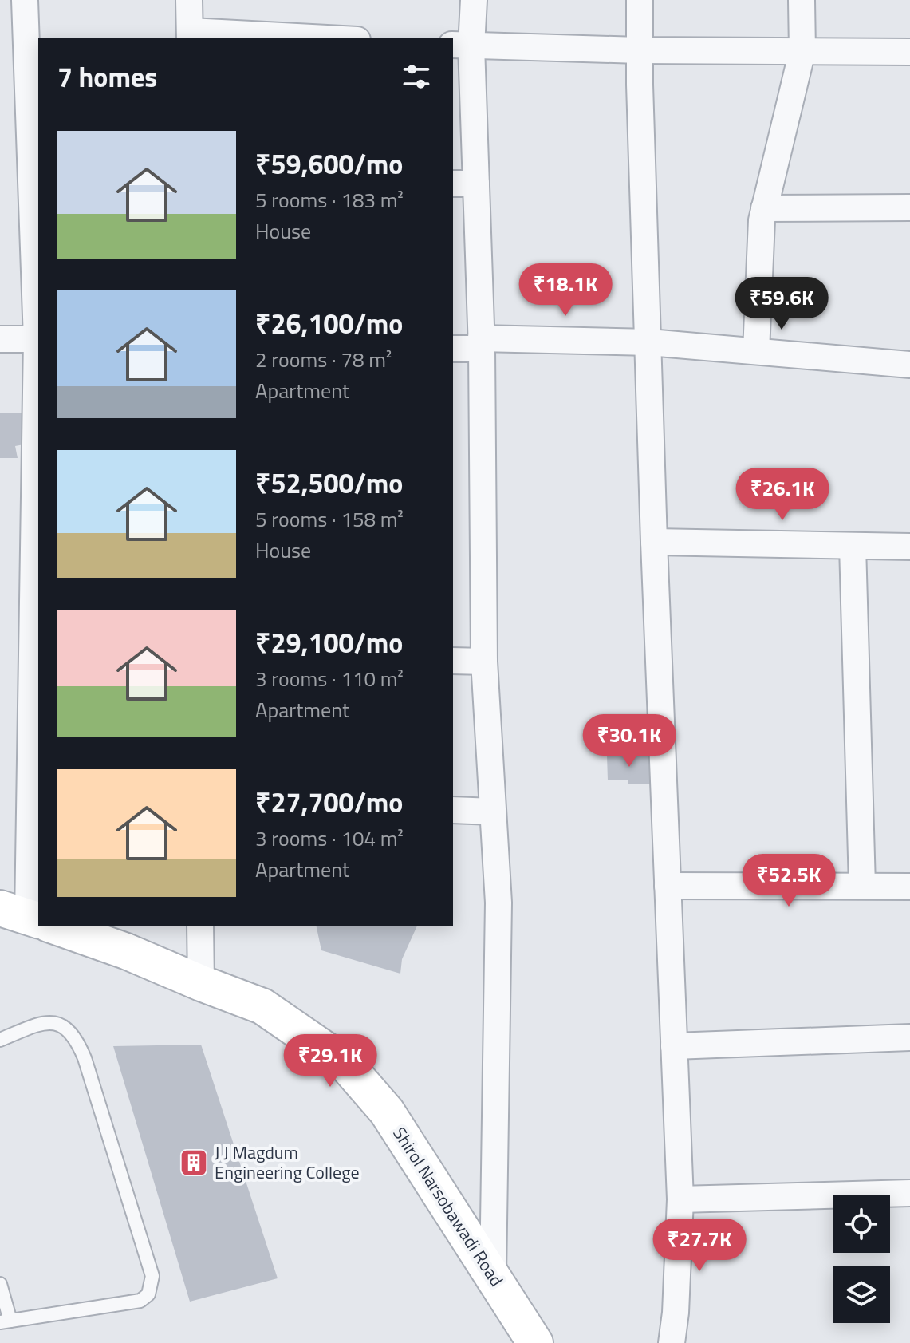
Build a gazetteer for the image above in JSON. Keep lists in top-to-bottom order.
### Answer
{
  "streets": {
    "main road": ["Shirol Narsobawadi Road"]
  },
  "places": {
    "building": ["J J Magdum Engineering College"]
  },
  "page": {
    "heading": "7 homes",
    "list": [
      {
        "name": "₹59,600/mo",
        "note": "5 rooms · 183 m² · House"
      },
      {
        "name": "₹26,100/mo",
        "note": "2 rooms · 78 m² · Apartment"
      },
      {
        "name": "₹52,500/mo",
        "note": "5 rooms · 158 m² · House"
      },
      {
        "name": "₹29,100/mo",
        "note": "3 rooms · 110 m² · Apartment"
      },
      {
        "name": "₹27,700/mo",
        "note": "3 rooms · 104 m² · Apartment"
      }
    ],
    "price": [
      "₹18.1K",
      "₹59.6K",
      "₹26.1K",
      "₹30.1K",
      "₹52.5K",
      "₹29.1K",
      "₹27.7K"
    ]
  }
}
